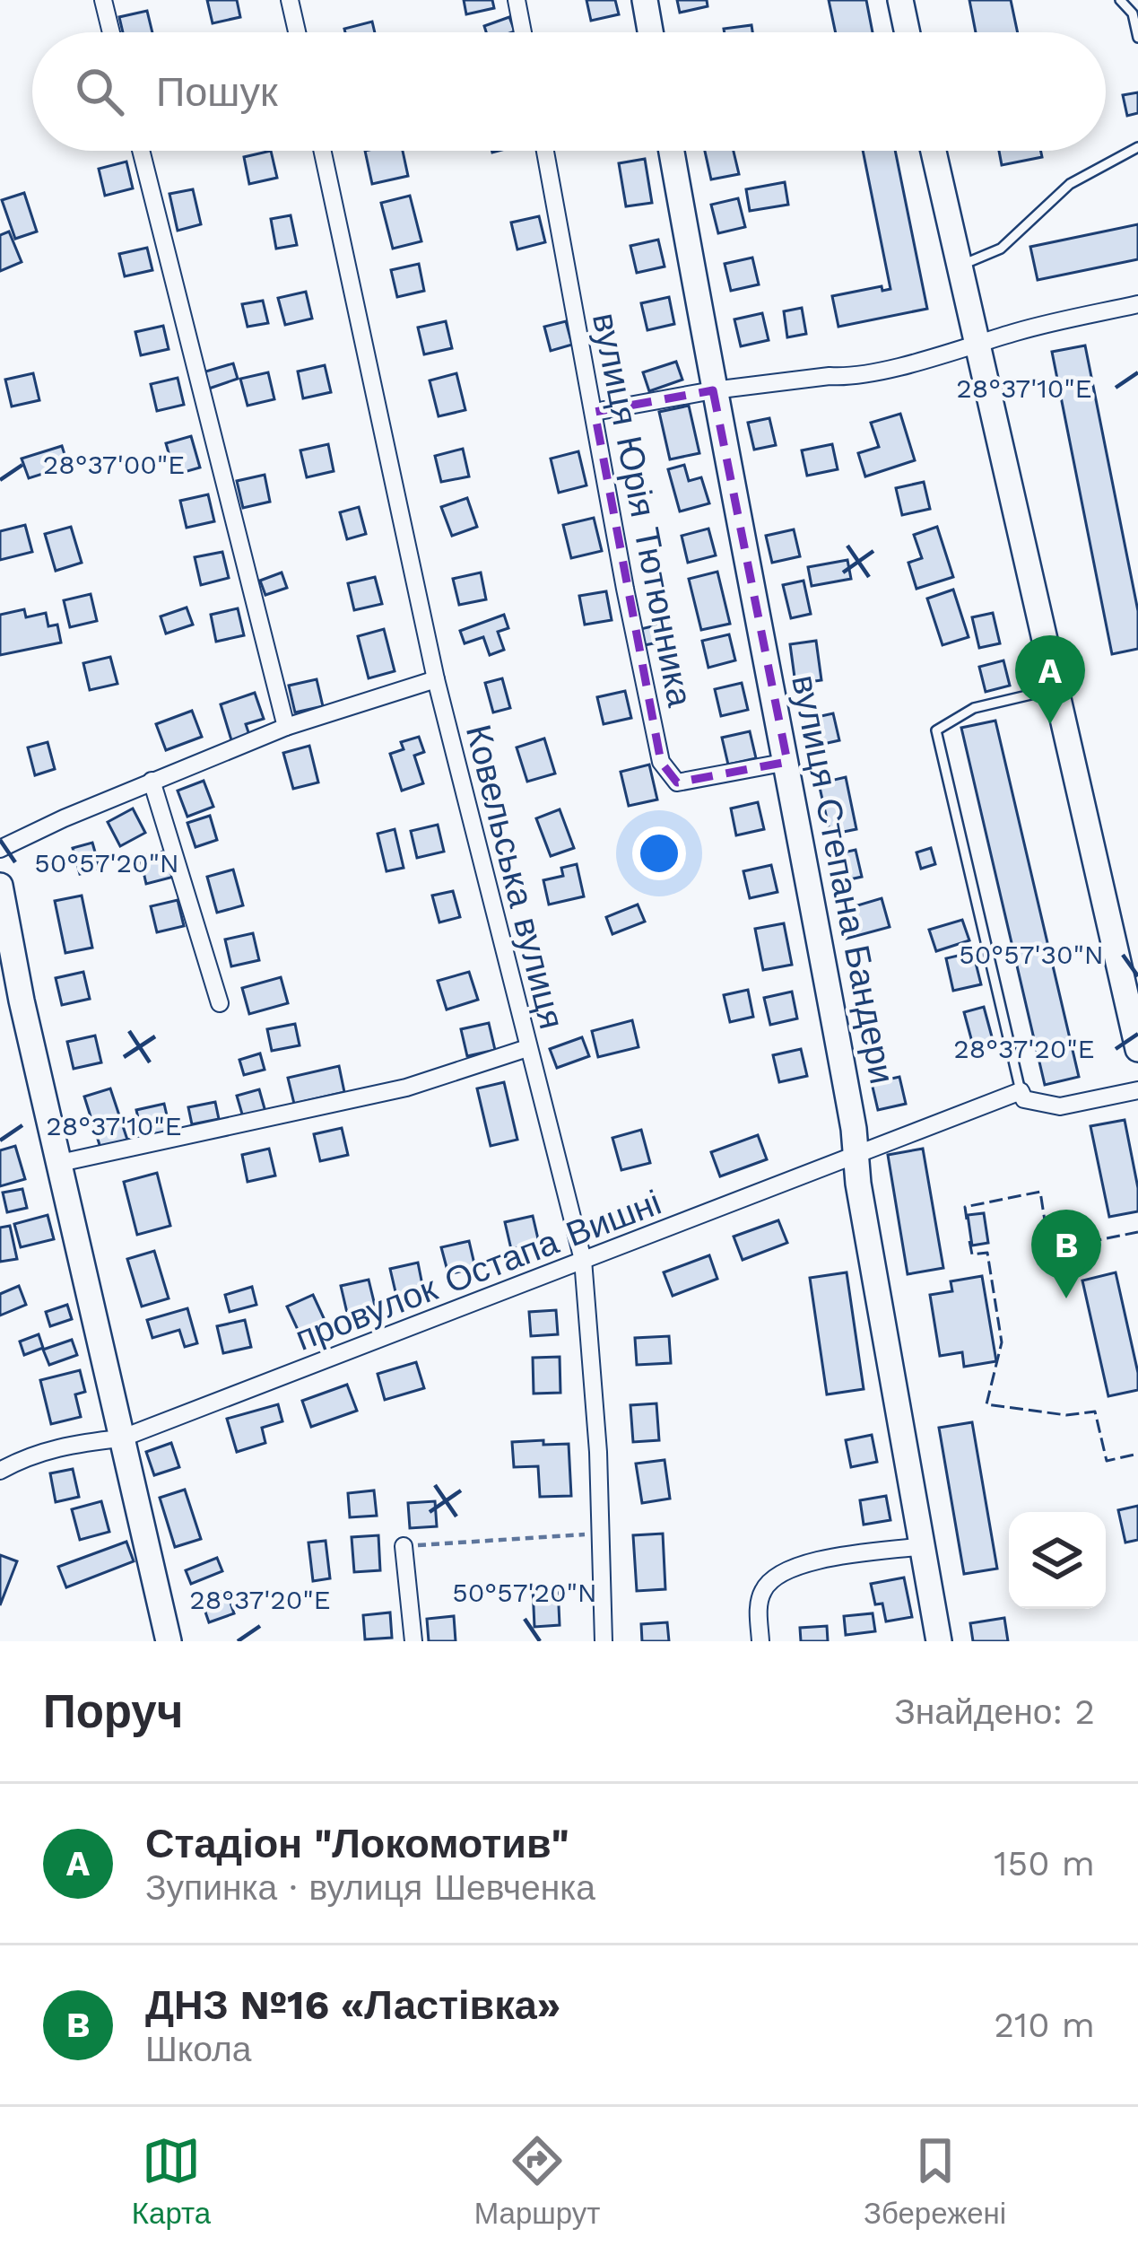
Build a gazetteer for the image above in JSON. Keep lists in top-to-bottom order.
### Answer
{
  "streets": {
    "street": [
      "вулиця Юрія Тютюнника",
      "Ковельська вулиця",
      "вулиця Степана Бандери",
      "провулок Остапа Вишні"
    ]
  },
  "crossings": [
    ["вулиця Юрія Тютюнника", "вулиця Степана Бандери"],
    ["Ковельська вулиця", "провулок Остапа Вишні"],
    ["вулиця Степана Бандери", "провулок Остапа Вишні"]
  ],
  "page": {
    "search": "Пошук",
    "pins": ["A", "B"],
    "heading": ["Поруч", "Знайдено: 2"],
    "list": [
      {
        "mark": "A",
        "name": "Стадіон \"Локомотив\"",
        "note": "Зупинка · вулиця Шевченка",
        "value": "150 m"
      },
      {
        "mark": "B",
        "name": "ДНЗ №16 «Ластівка»",
        "note": "Школа",
        "value": "210 m"
      }
    ],
    "nav": ["Карта", "Маршрут", "Збережені"]
  },
  "coordinates": [
    "28°37'10\"E",
    "28°37'00\"E",
    "50°57'20\"N",
    "50°57'30\"N",
    "28°37'20\"E"
  ]
}
